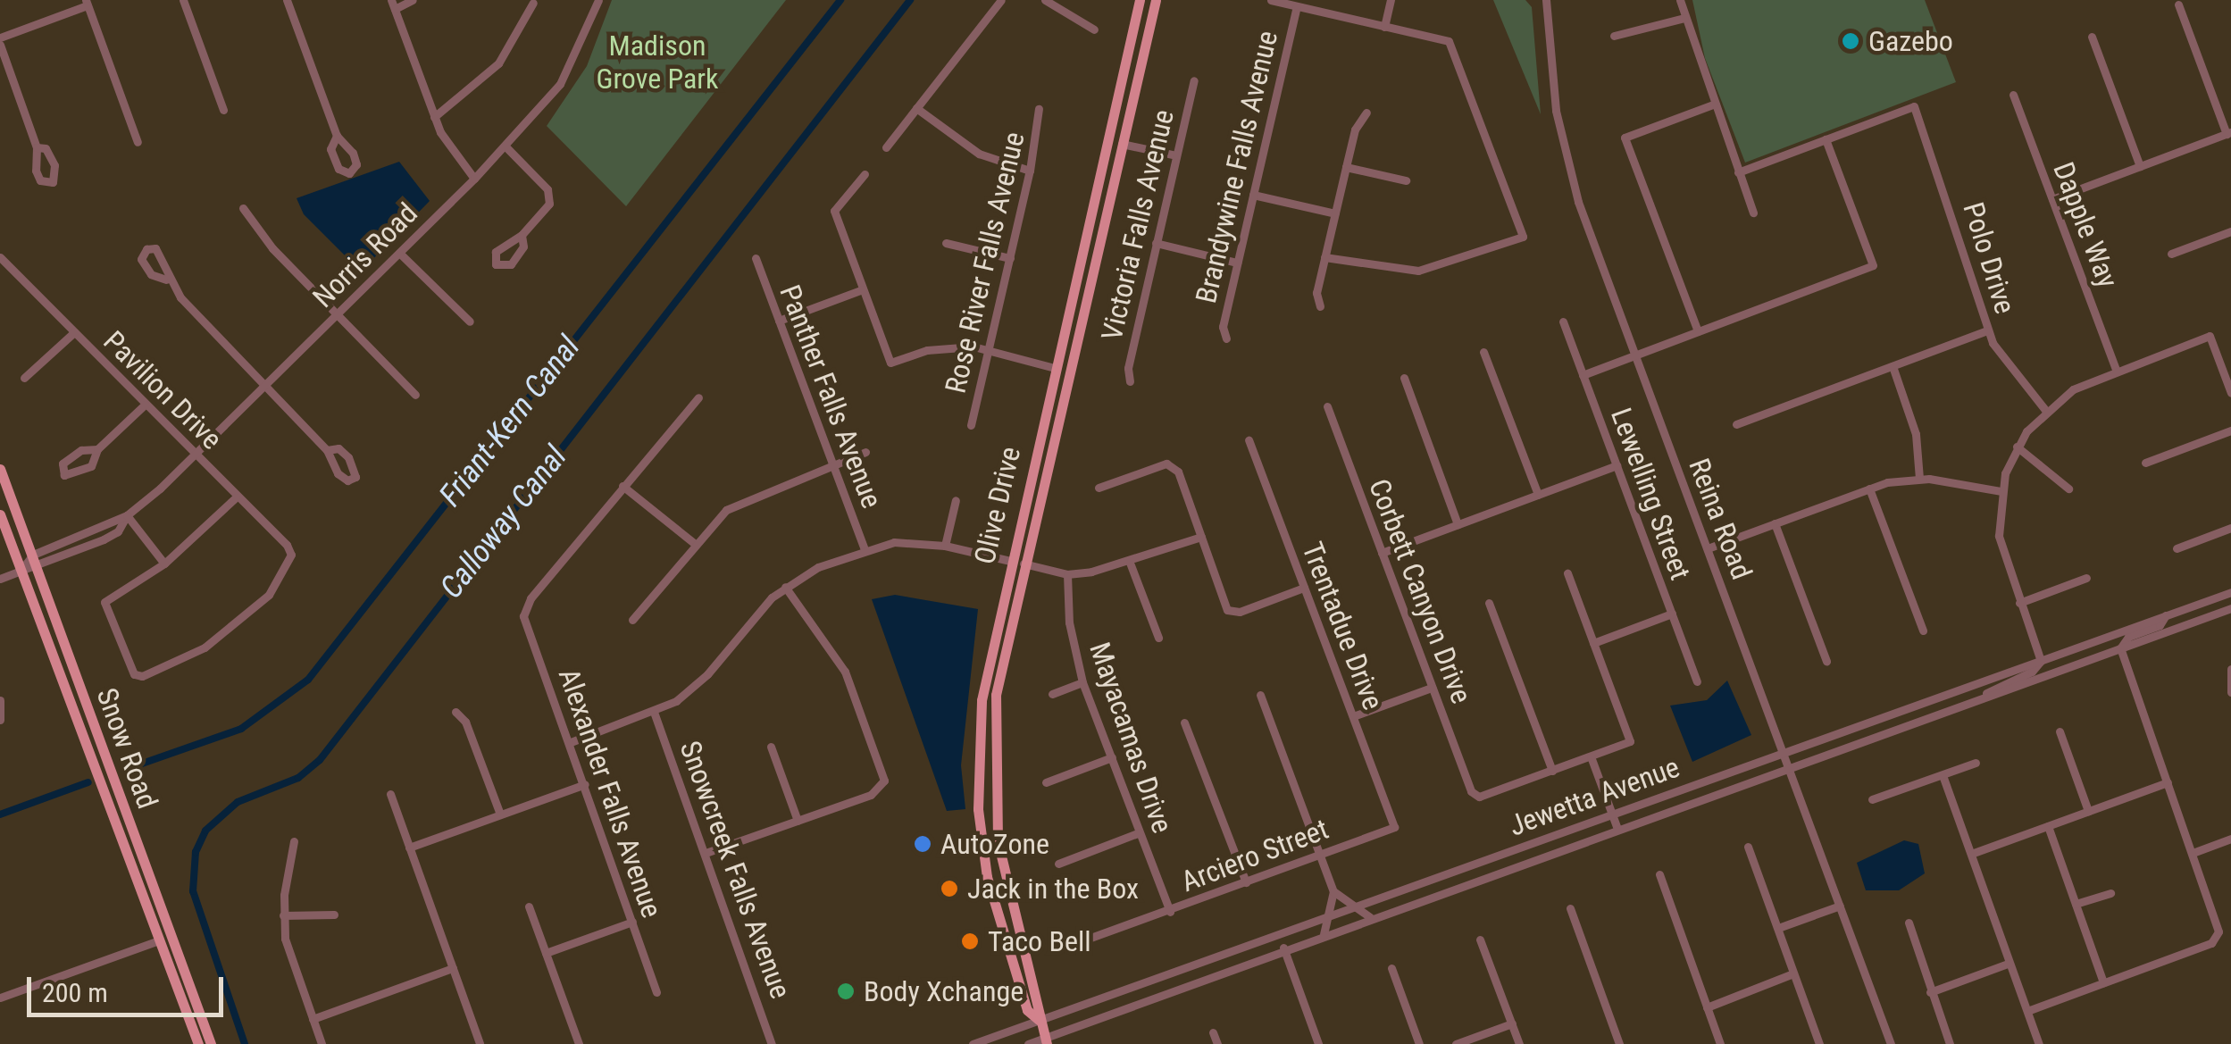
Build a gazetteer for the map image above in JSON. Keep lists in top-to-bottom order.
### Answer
{
  "streets": {
    "main road": ["Olive Drive", "Snow Road"],
    "street": [
      "Brandywine Falls Avenue",
      "Victoria Falls Avenue",
      "Dapple Way",
      "Norris Road",
      "Polo Drive",
      "Rose River Falls Avenue",
      "Pavilion Drive",
      "Panther Falls Avenue",
      "Lewelling Street",
      "Reina Road",
      "Corbett Canyon Drive",
      "Trentadue Drive",
      "Mayacamas Drive",
      "Alexander Falls Avenue",
      "Jewetta Avenue",
      "Arciero Street",
      "Snowcreek Falls Avenue"
    ]
  },
  "crossings": [
    ["Norris Road", "Pavilion Drive"],
    ["Norris Road", "Snow Road"],
    ["Olive Drive", "Jewetta Avenue"],
    ["Reina Road", "Jewetta Avenue"],
    ["Trentadue Drive", "Arciero Street"],
    ["Mayacamas Drive", "Arciero Street"]
  ],
  "water": ["Friant-Kern Canal", "Calloway Canal"],
  "parks": ["Madison Grove Park"],
  "places": [
    "Gazebo",
    "AutoZone",
    "Jack in the Box",
    "Taco Bell",
    "Body Xchange"
  ],
  "scale_bar": "200 m"
}
